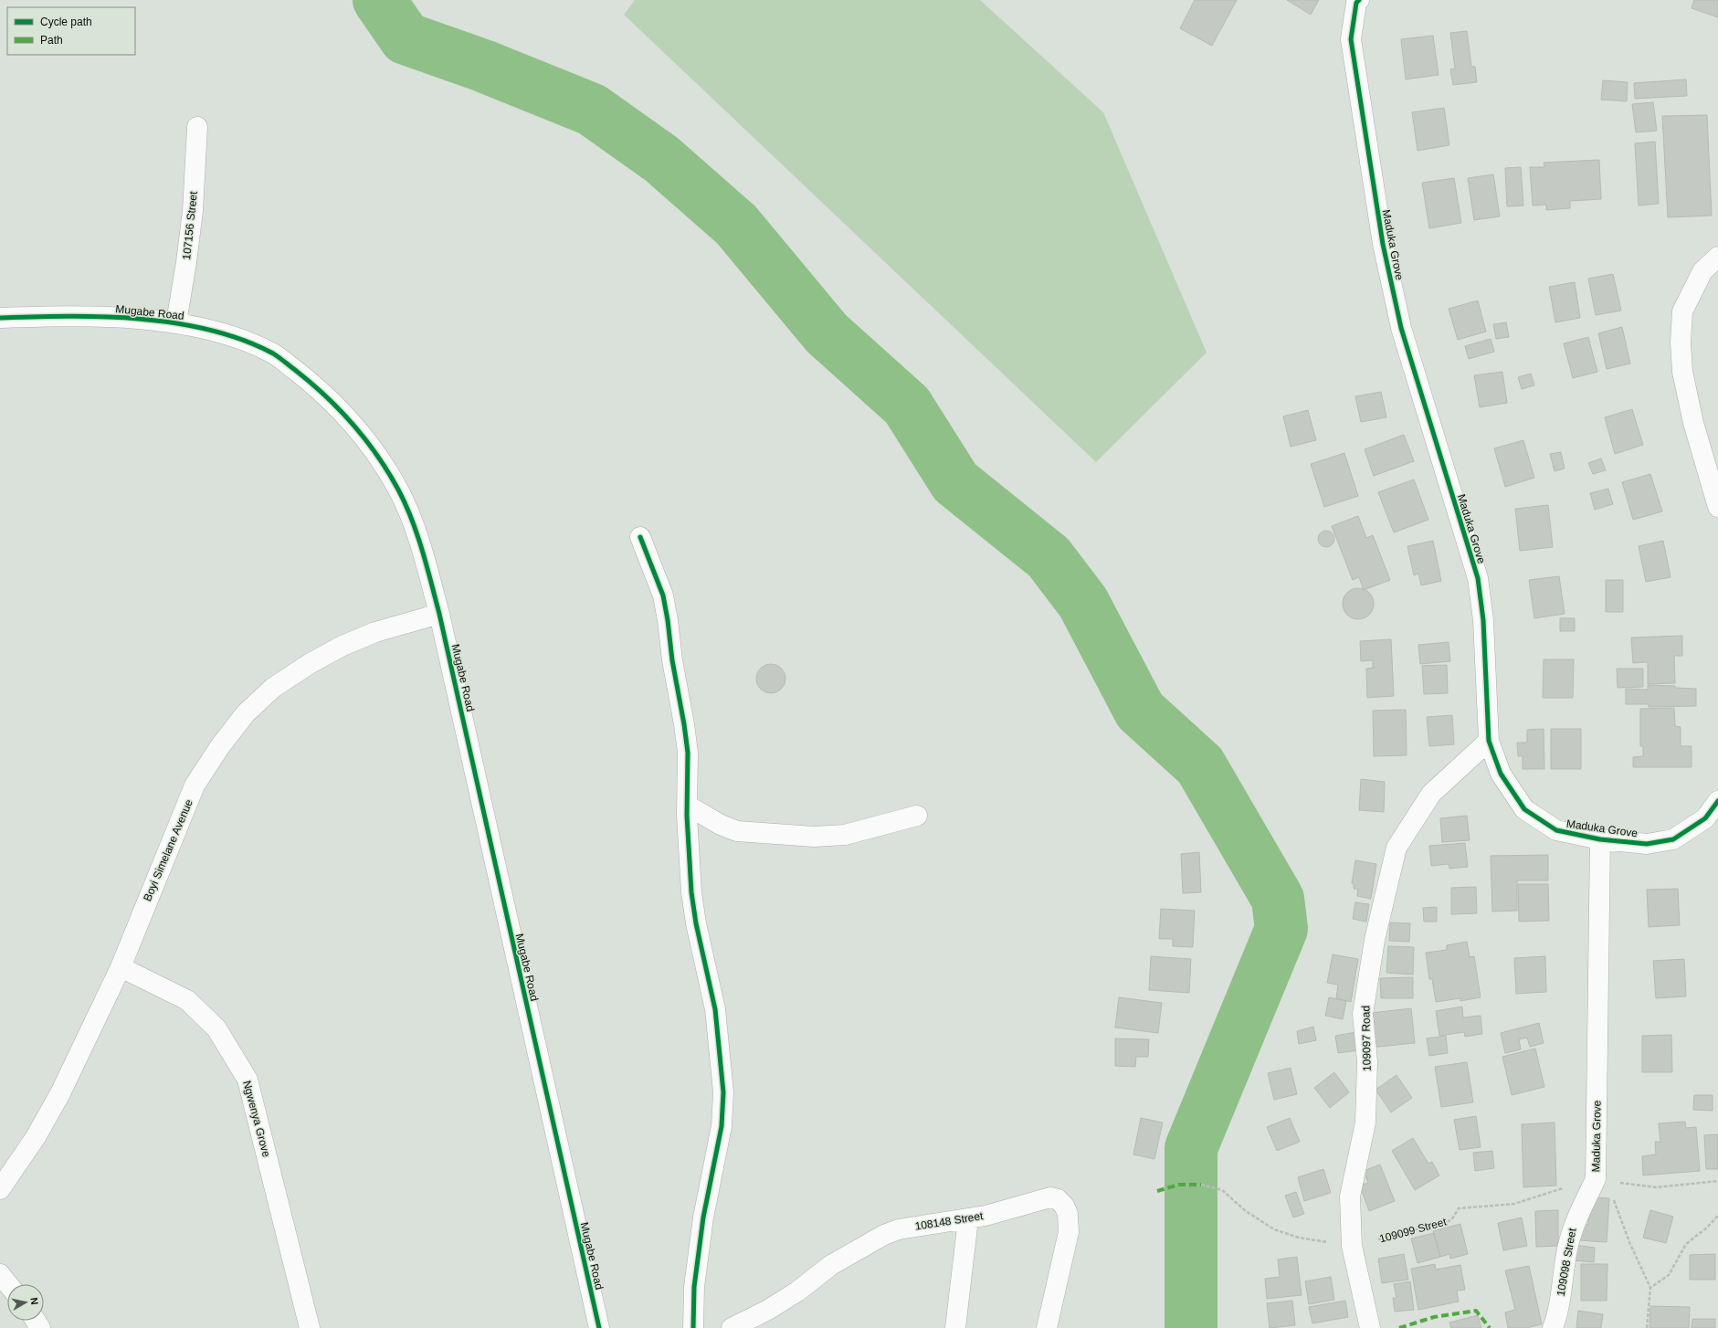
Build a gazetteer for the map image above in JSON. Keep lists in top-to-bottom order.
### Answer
{
  "streets": {
    "street": [
      "107156 Street",
      "Maduka Grove",
      "Mugabe Road",
      "Boyi Simelane Avenue",
      "109097 Road",
      "Ngwenya Grove",
      "108148 Street",
      "109098 Street"
    ],
    "path": ["109099 Street"]
  },
  "crossings": [
    ["107156 Street", "Mugabe Road"],
    ["Maduka Grove", "109097 Road"],
    ["Maduka Grove", "109099 Street"],
    ["Maduka Grove", "109098 Street"],
    ["Mugabe Road", "Boyi Simelane Avenue"],
    ["Boyi Simelane Avenue", "Ngwenya Grove"],
    ["109097 Road", "109099 Street"],
    ["109099 Street", "109098 Street"]
  ],
  "legend": ["Cycle path", "Path"],
  "north": "right"
}
